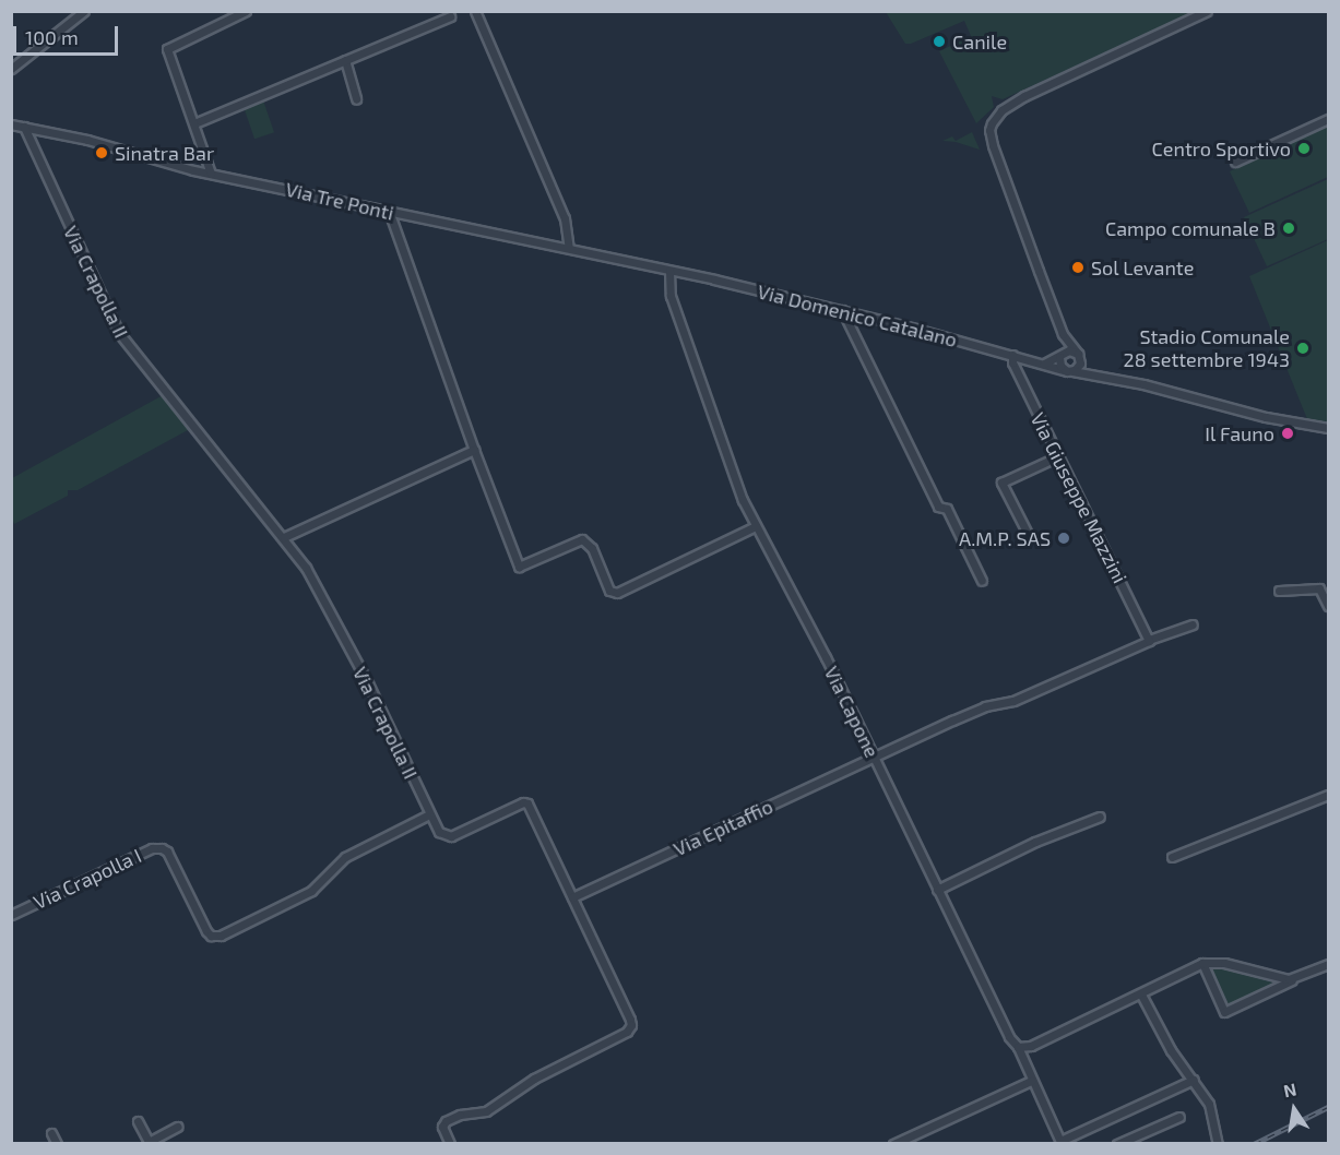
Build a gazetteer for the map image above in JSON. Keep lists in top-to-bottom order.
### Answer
{
  "streets": {
    "street": [
      "Via Tre Ponti",
      "Via Crapolla II",
      "Via Domenico Catalano",
      "Via Giuseppe Mazzini",
      "Via Capone",
      "Via Epitaffio",
      "Via Crapolla I"
    ]
  },
  "crossings": [
    ["Via Tre Ponti", "Via Crapolla II"],
    ["Via Tre Ponti", "Via Domenico Catalano"],
    ["Via Tre Ponti", "Via Capone"],
    ["Via Crapolla II", "Via Epitaffio"],
    ["Via Crapolla II", "Via Crapolla I"],
    ["Via Domenico Catalano", "Via Giuseppe Mazzini"],
    ["Via Domenico Catalano", "Via Capone"],
    ["Via Capone", "Via Epitaffio"]
  ],
  "places": [
    "Canile",
    "Centro Sportivo",
    "Sinatra Bar",
    "Campo comunale B",
    "Sol Levante",
    "Stadio Comunale 28 settembre 1943",
    "Il Fauno",
    "A.M.P. SAS"
  ],
  "scale_bar": "100 m",
  "north": "top"
}
